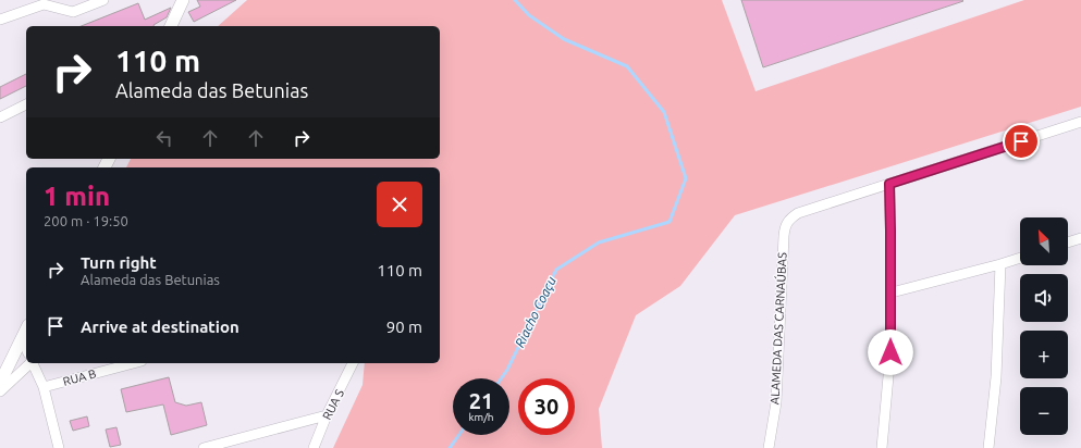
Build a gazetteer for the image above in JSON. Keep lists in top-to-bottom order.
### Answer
{
  "streets": {
    "street": ["ALAMEDA DAS CARNAÚBAS", "RUA B", "RUA S"]
  },
  "water": ["Riacho Coaçu"],
  "north": "top left",
  "page": {
    "turn": ["110 m", "Alameda das Betunias"],
    "heading": ["1 min", "200 m · 19:50"],
    "map_buttons": ["+", "−"],
    "list": [
      {
        "name": "Turn right",
        "note": "Alameda das Betunias",
        "value": "110 m"
      },
      {
        "name": "Arrive at destination",
        "value": "90 m"
      }
    ],
    "speed": "21 km/h",
    "limit": "30"
  }
}
